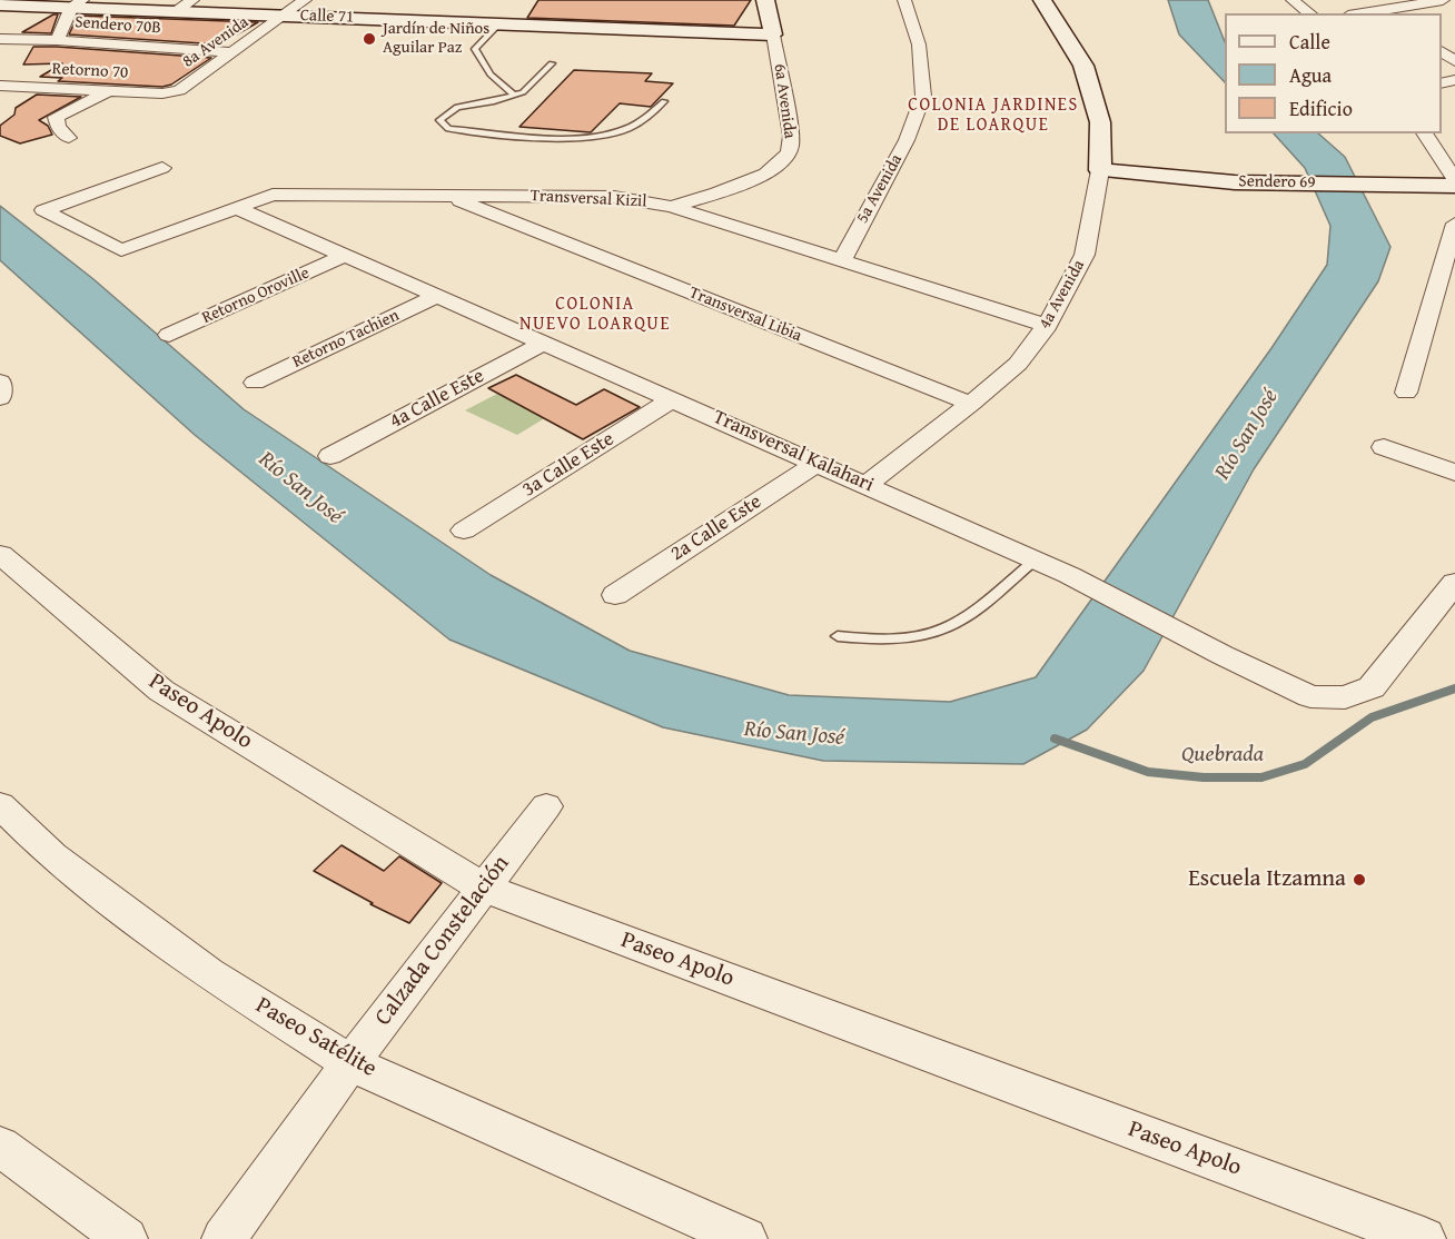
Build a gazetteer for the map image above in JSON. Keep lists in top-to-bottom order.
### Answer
{
  "streets": {
    "street": [
      "Calle 71",
      "Sendero 70B",
      "8a Avenida",
      "Retorno 70",
      "6a Avenida",
      "Sendero 69",
      "5a Avenida",
      "Transversal Kizil",
      "4a Avenida",
      "Retorno Oroville",
      "Transversal Libia",
      "Retorno Tachien",
      "4a Calle Este",
      "Transversal Kalahari",
      "3a Calle Este",
      "2a Calle Este",
      "Paseo Apolo",
      "Calzada Constelación",
      "Paseo Satélite"
    ]
  },
  "crossings": [
    ["Calle 71", "8a Avenida"],
    ["Calle 71", "6a Avenida"],
    ["Sendero 70B", "8a Avenida"],
    ["8a Avenida", "Retorno 70"],
    ["6a Avenida", "Transversal Kizil"],
    ["Sendero 69", "4a Avenida"],
    ["5a Avenida", "Transversal Kizil"],
    ["Transversal Kizil", "4a Avenida"],
    ["Transversal Kizil", "Transversal Libia"],
    ["Transversal Kizil", "Transversal Kalahari"],
    ["4a Avenida", "Transversal Libia"],
    ["4a Avenida", "Transversal Kalahari"],
    ["Retorno Oroville", "Transversal Kalahari"],
    ["Retorno Tachien", "Transversal Kalahari"],
    ["4a Calle Este", "Transversal Kalahari"],
    ["Transversal Kalahari", "3a Calle Este"],
    ["Transversal Kalahari", "2a Calle Este"],
    ["Paseo Apolo", "Calzada Constelación"],
    ["Calzada Constelación", "Paseo Satélite"]
  ],
  "districts": ["COLONIA JARDINES DE LOARQUE", "COLONIA NUEVO LOARQUE"],
  "water": ["Río San José", "Quebrada"],
  "places": ["Jardín de Niños Aguilar Paz", "Escuela Itzamna"],
  "legend": ["Calle", "Agua", "Edificio"]
}
